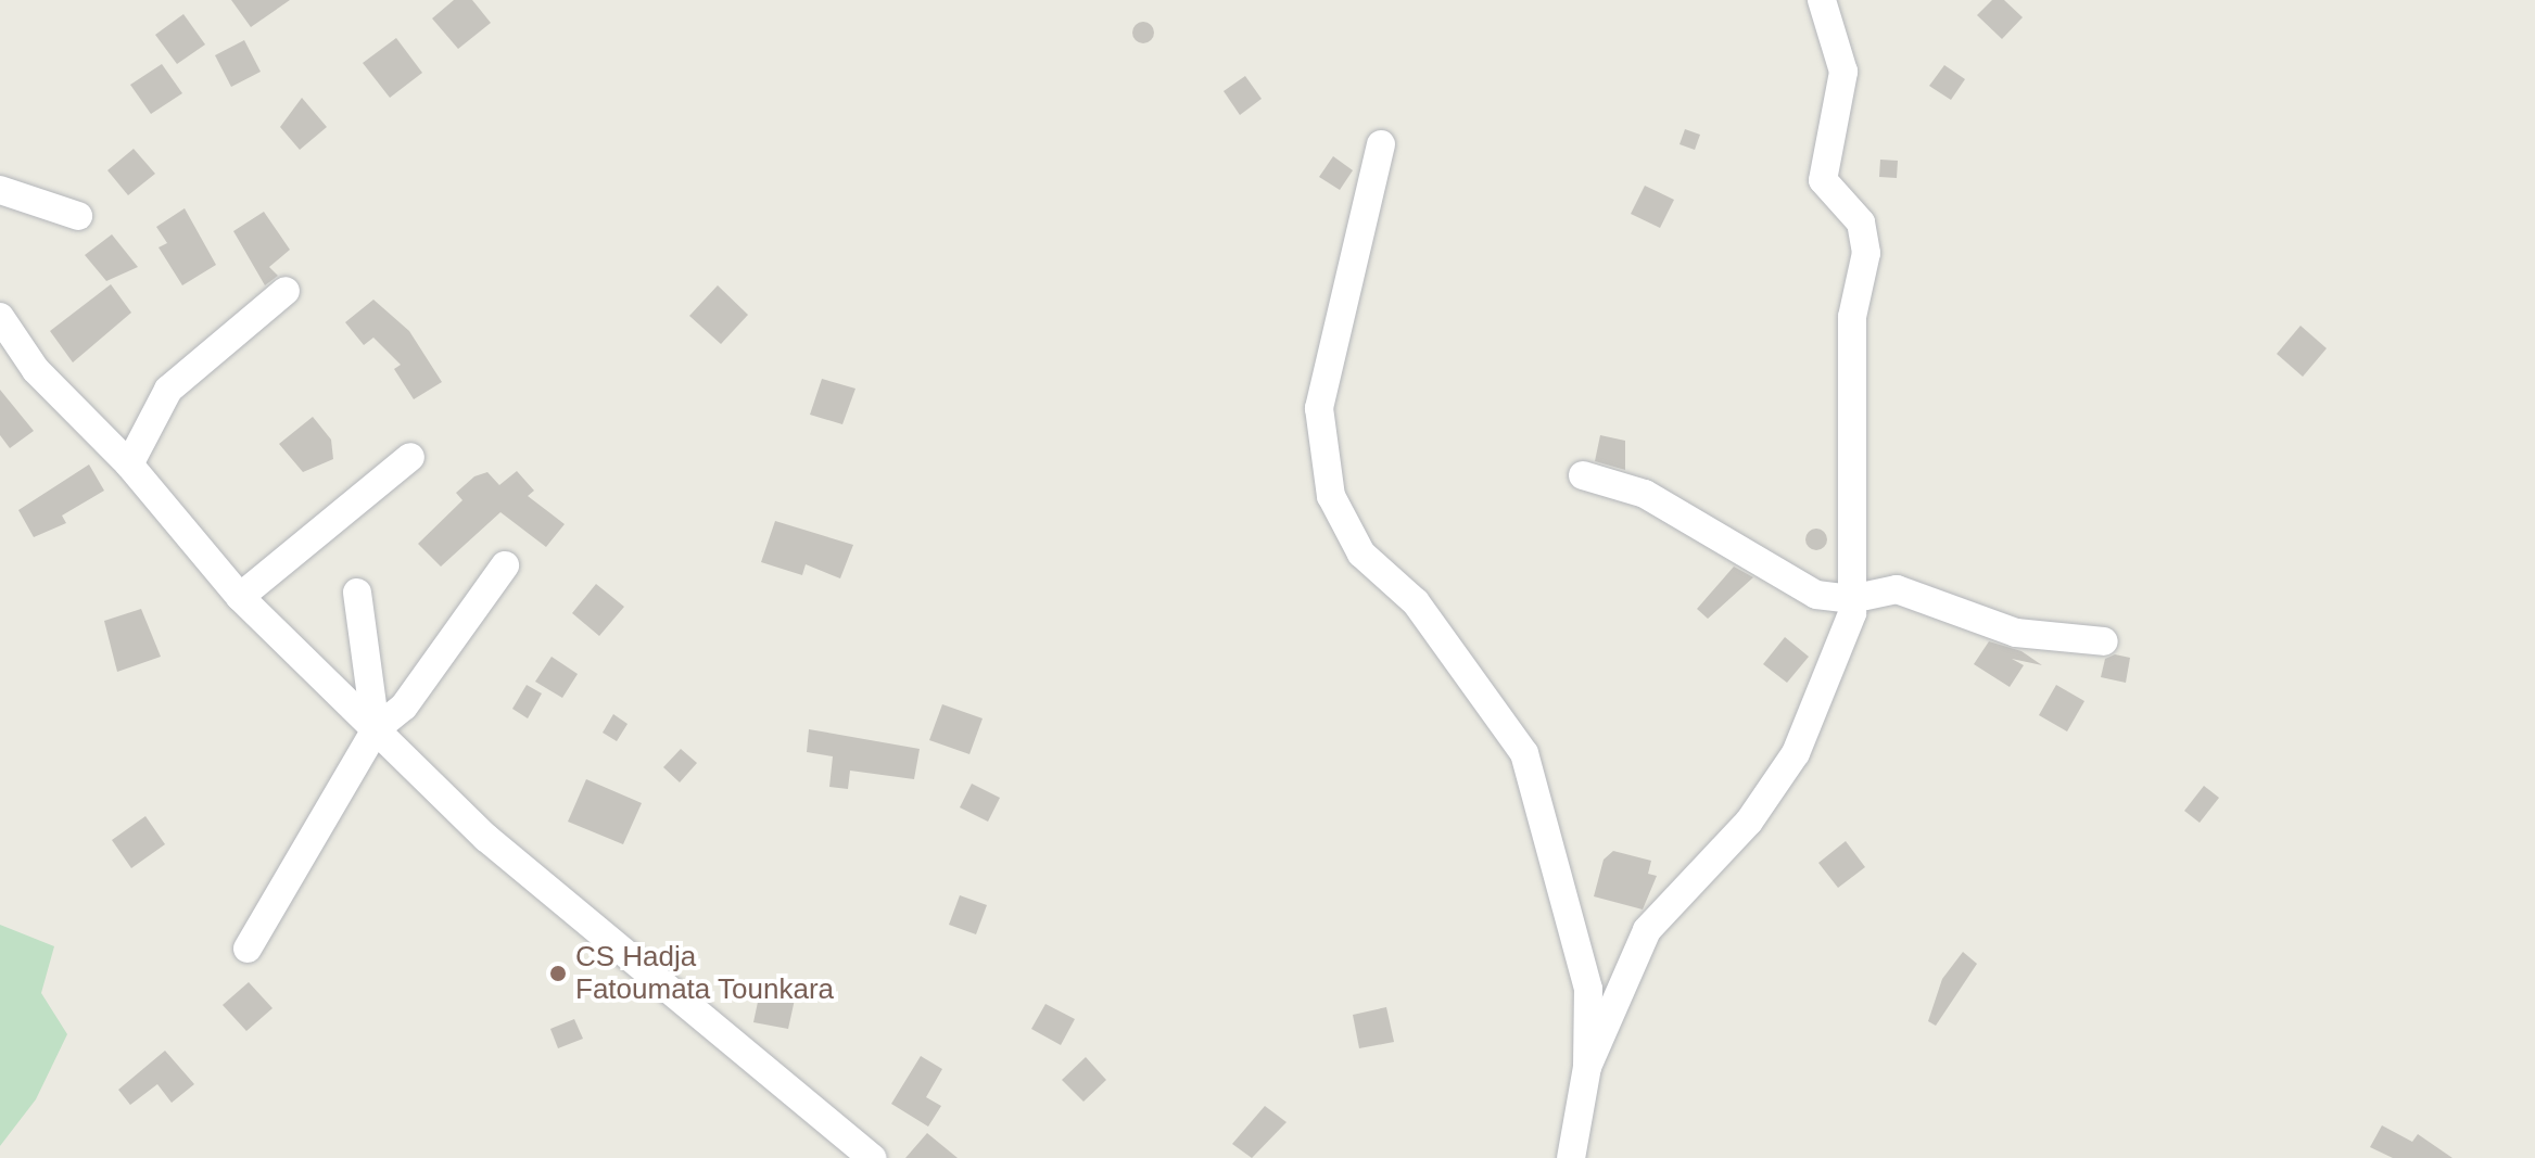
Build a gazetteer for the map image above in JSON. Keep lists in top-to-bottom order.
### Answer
{
  "places": ["CS Hadja Fatoumata Tounkara"]
}
